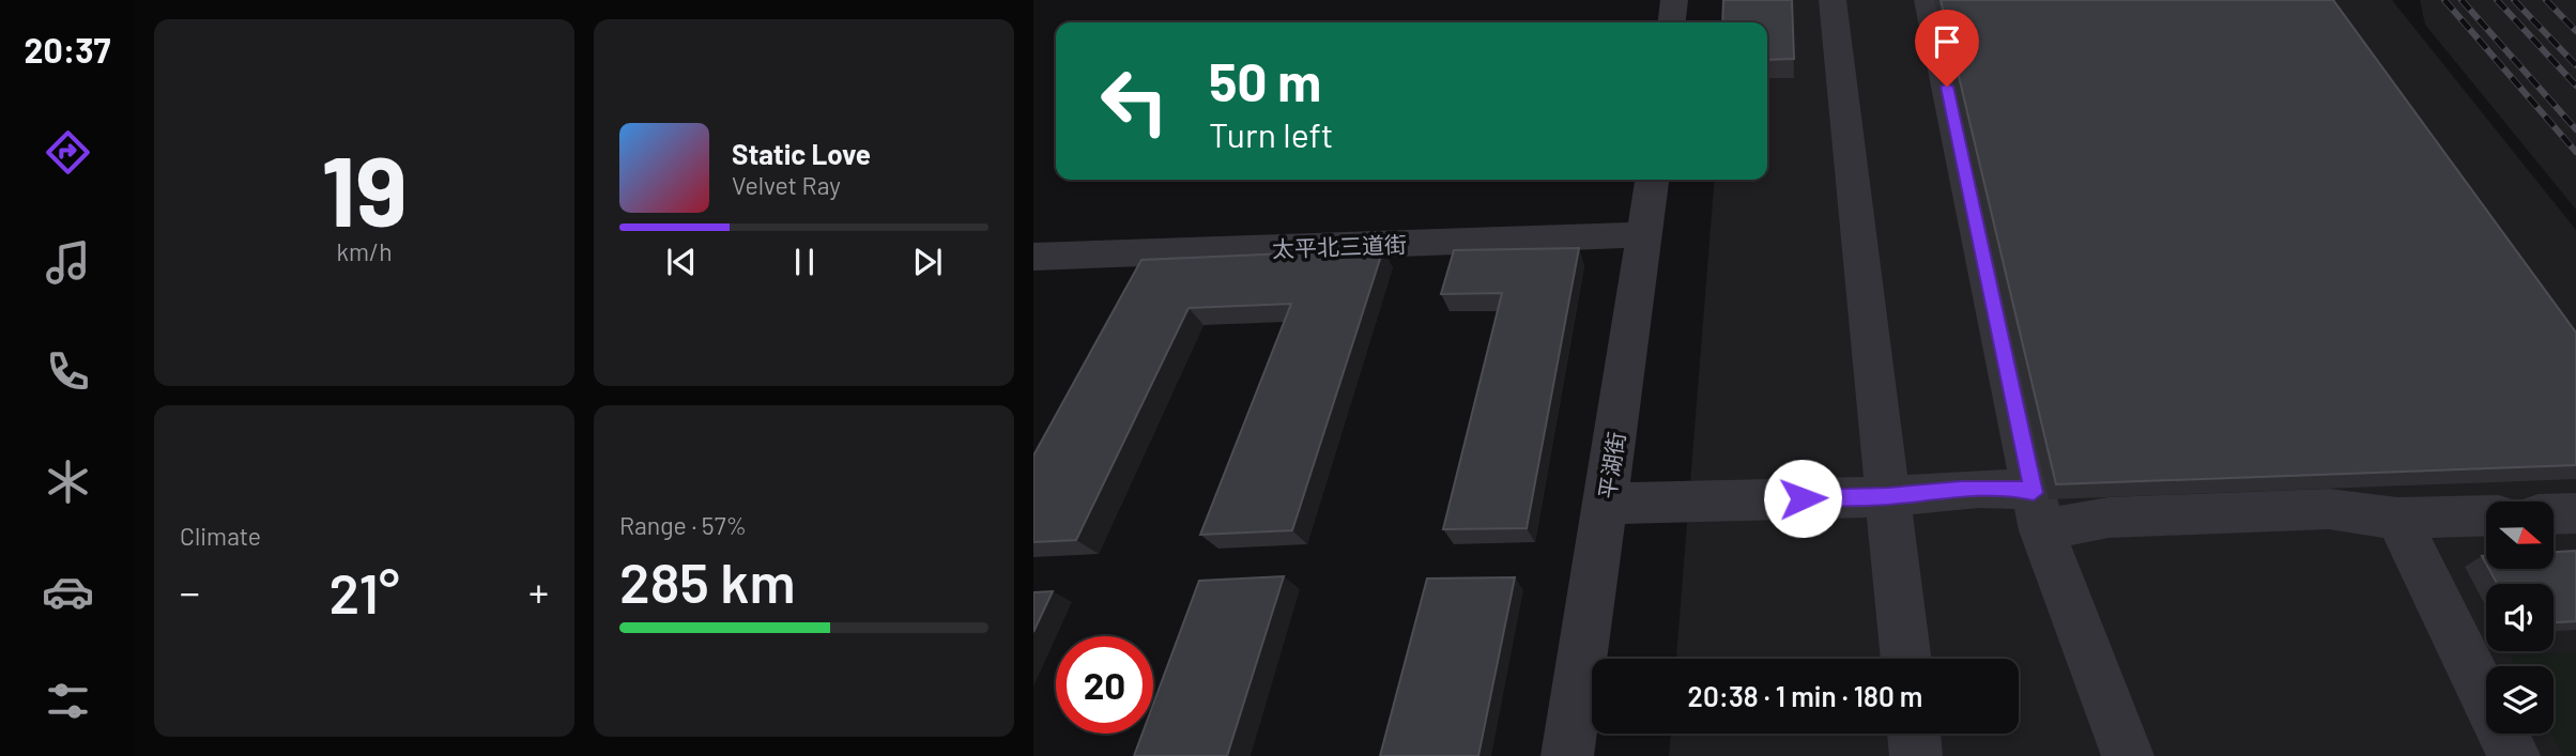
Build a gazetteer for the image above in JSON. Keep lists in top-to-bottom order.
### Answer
{
  "streets": {
    "street": ["太平北三道街", "平湖街"]
  },
  "crossings": [
    ["太平北三道街", "平湖街"]
  ],
  "north": "right",
  "page": {
    "tabs": "20:37",
    "tile": [
      ["19", "km/h"],
      "Climate",
      ["Range · 57%", "285 km"]
    ],
    "turn": ["50 m", "Turn left"],
    "song": ["Static Love", "Velvet Ray"],
    "heat": ["−", "21°", "+"],
    "limit": "20",
    "trip": "20:38 · 1 min · 180 m"
  }
}
